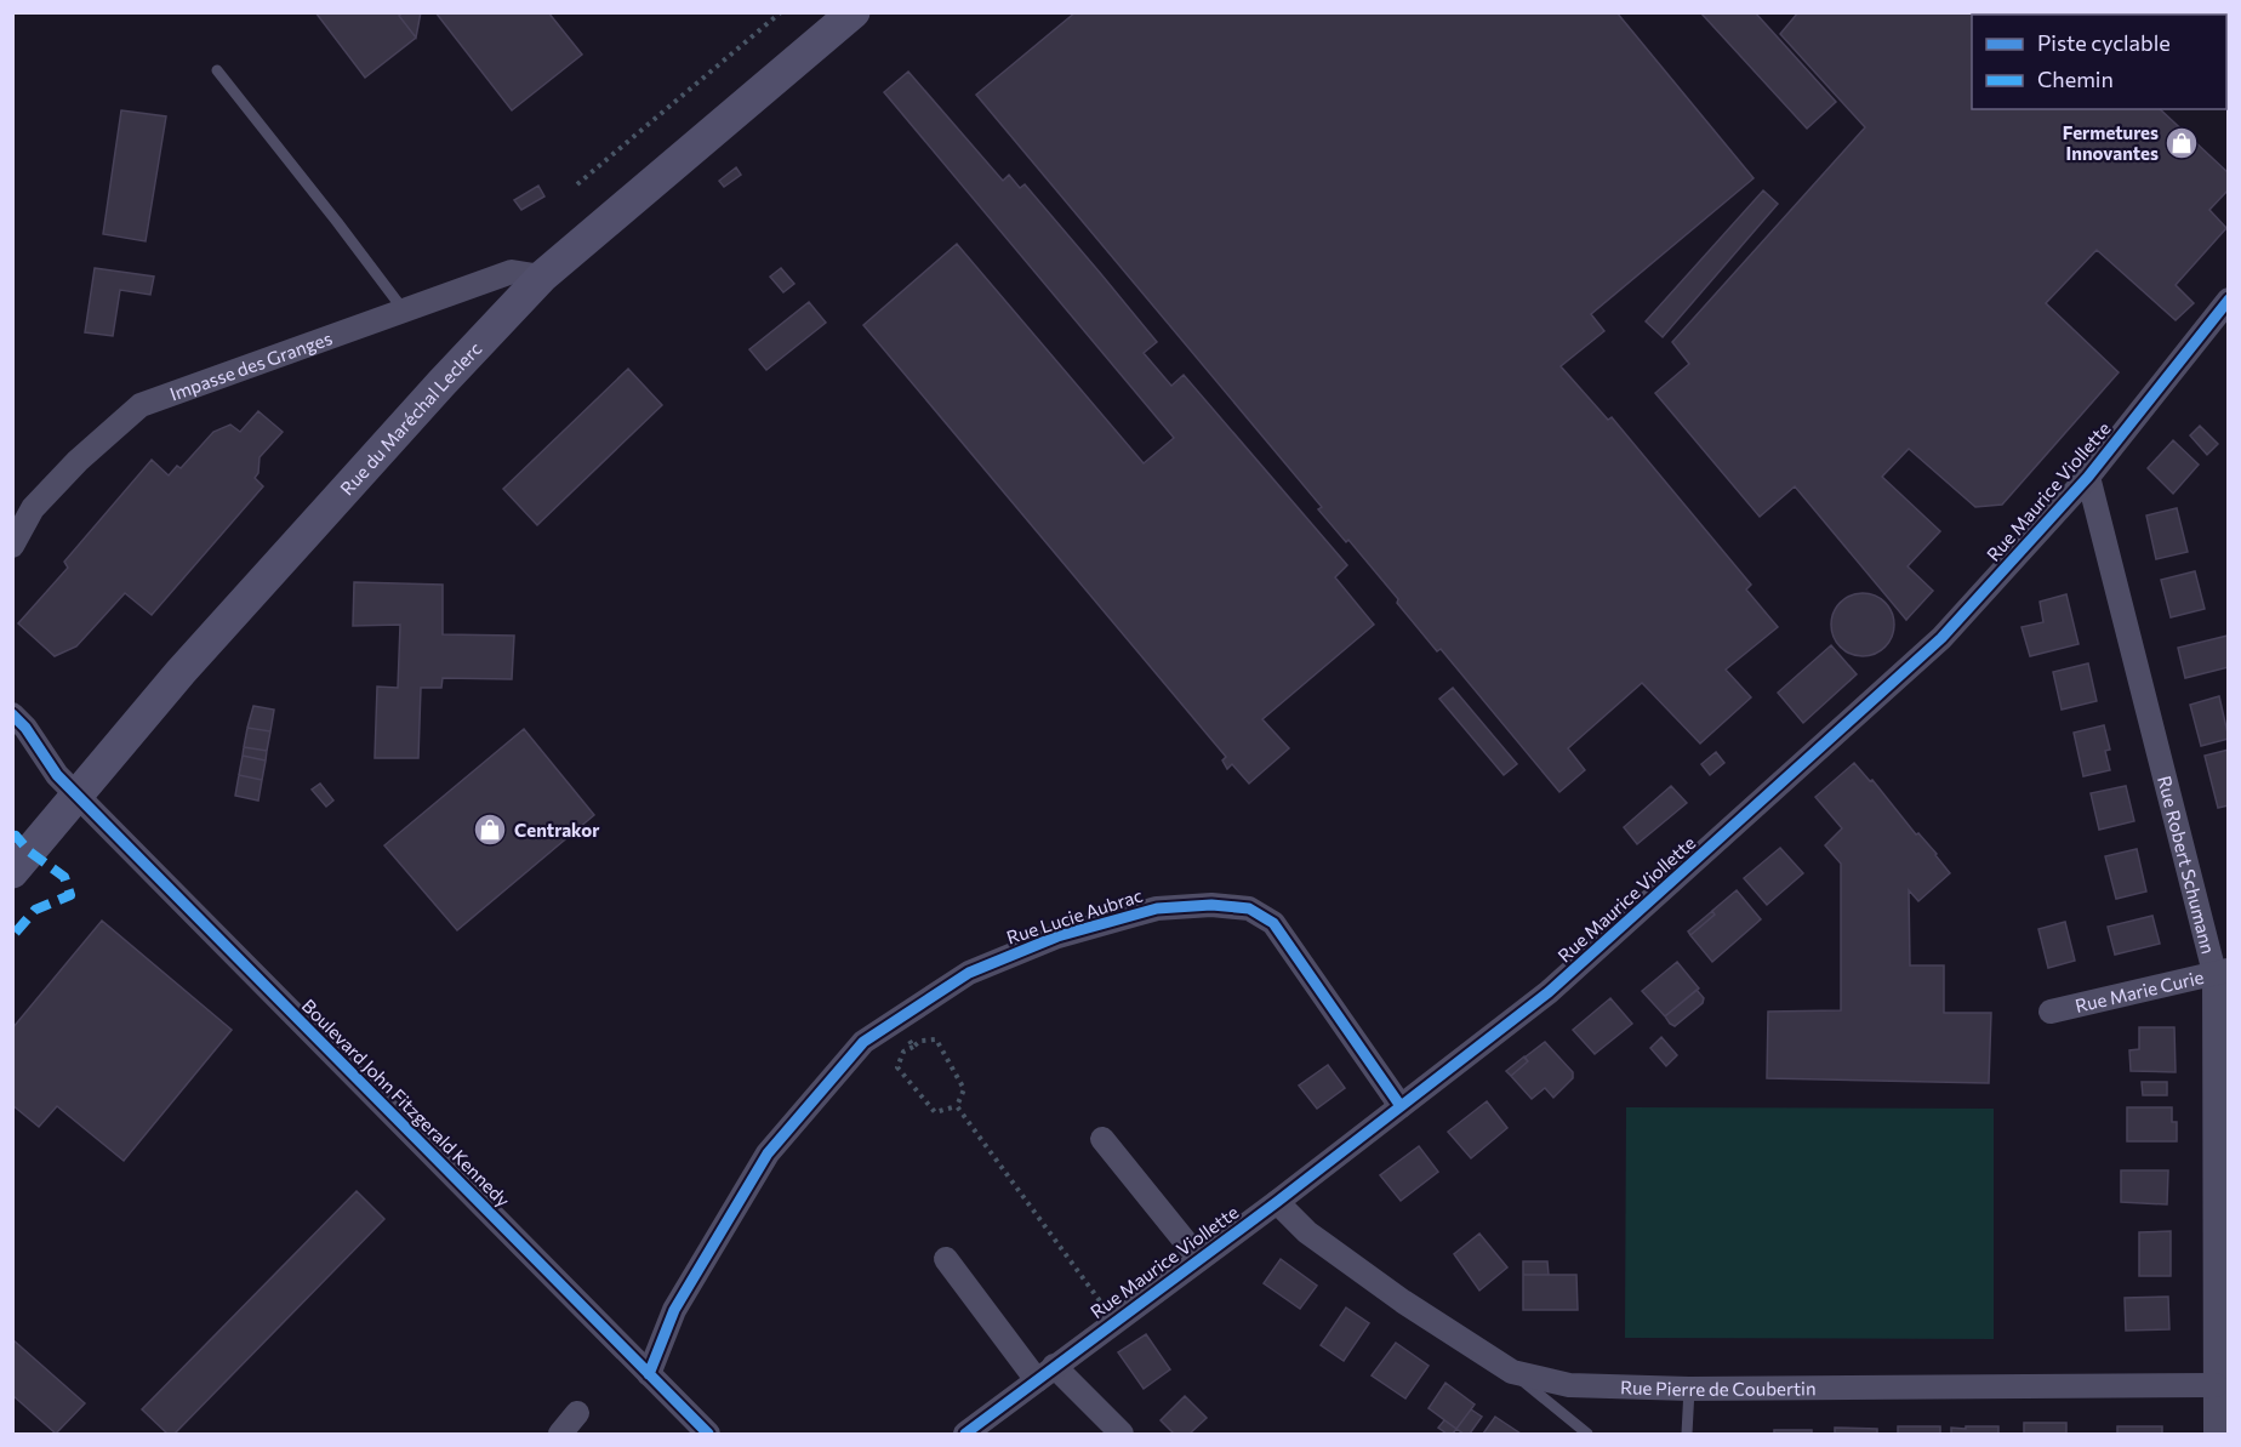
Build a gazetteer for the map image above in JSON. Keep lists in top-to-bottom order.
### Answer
{
  "streets": {
    "main road": ["Rue du Maréchal Leclerc"],
    "street": [
      "Impasse des Granges",
      "Rue Maurice Viollette",
      "Rue Robert Schumann",
      "Rue Lucie Aubrac",
      "Rue Marie Curie",
      "Boulevard John Fitzgerald Kennedy",
      "Rue Pierre de Coubertin"
    ]
  },
  "crossings": [
    ["Impasse des Granges", "Rue du Maréchal Leclerc"],
    ["Rue du Maréchal Leclerc", "Boulevard John Fitzgerald Kennedy"],
    ["Rue Maurice Viollette", "Rue Robert Schumann"],
    ["Rue Maurice Viollette", "Rue Lucie Aubrac"],
    ["Rue Maurice Viollette", "Rue Pierre de Coubertin"],
    ["Rue Robert Schumann", "Rue Marie Curie"],
    ["Rue Robert Schumann", "Rue Pierre de Coubertin"],
    ["Rue Lucie Aubrac", "Boulevard John Fitzgerald Kennedy"]
  ],
  "places": {
    "shop": ["Fermetures Innovantes", "Centrakor"]
  },
  "legend": ["Piste cyclable", "Chemin"]
}
